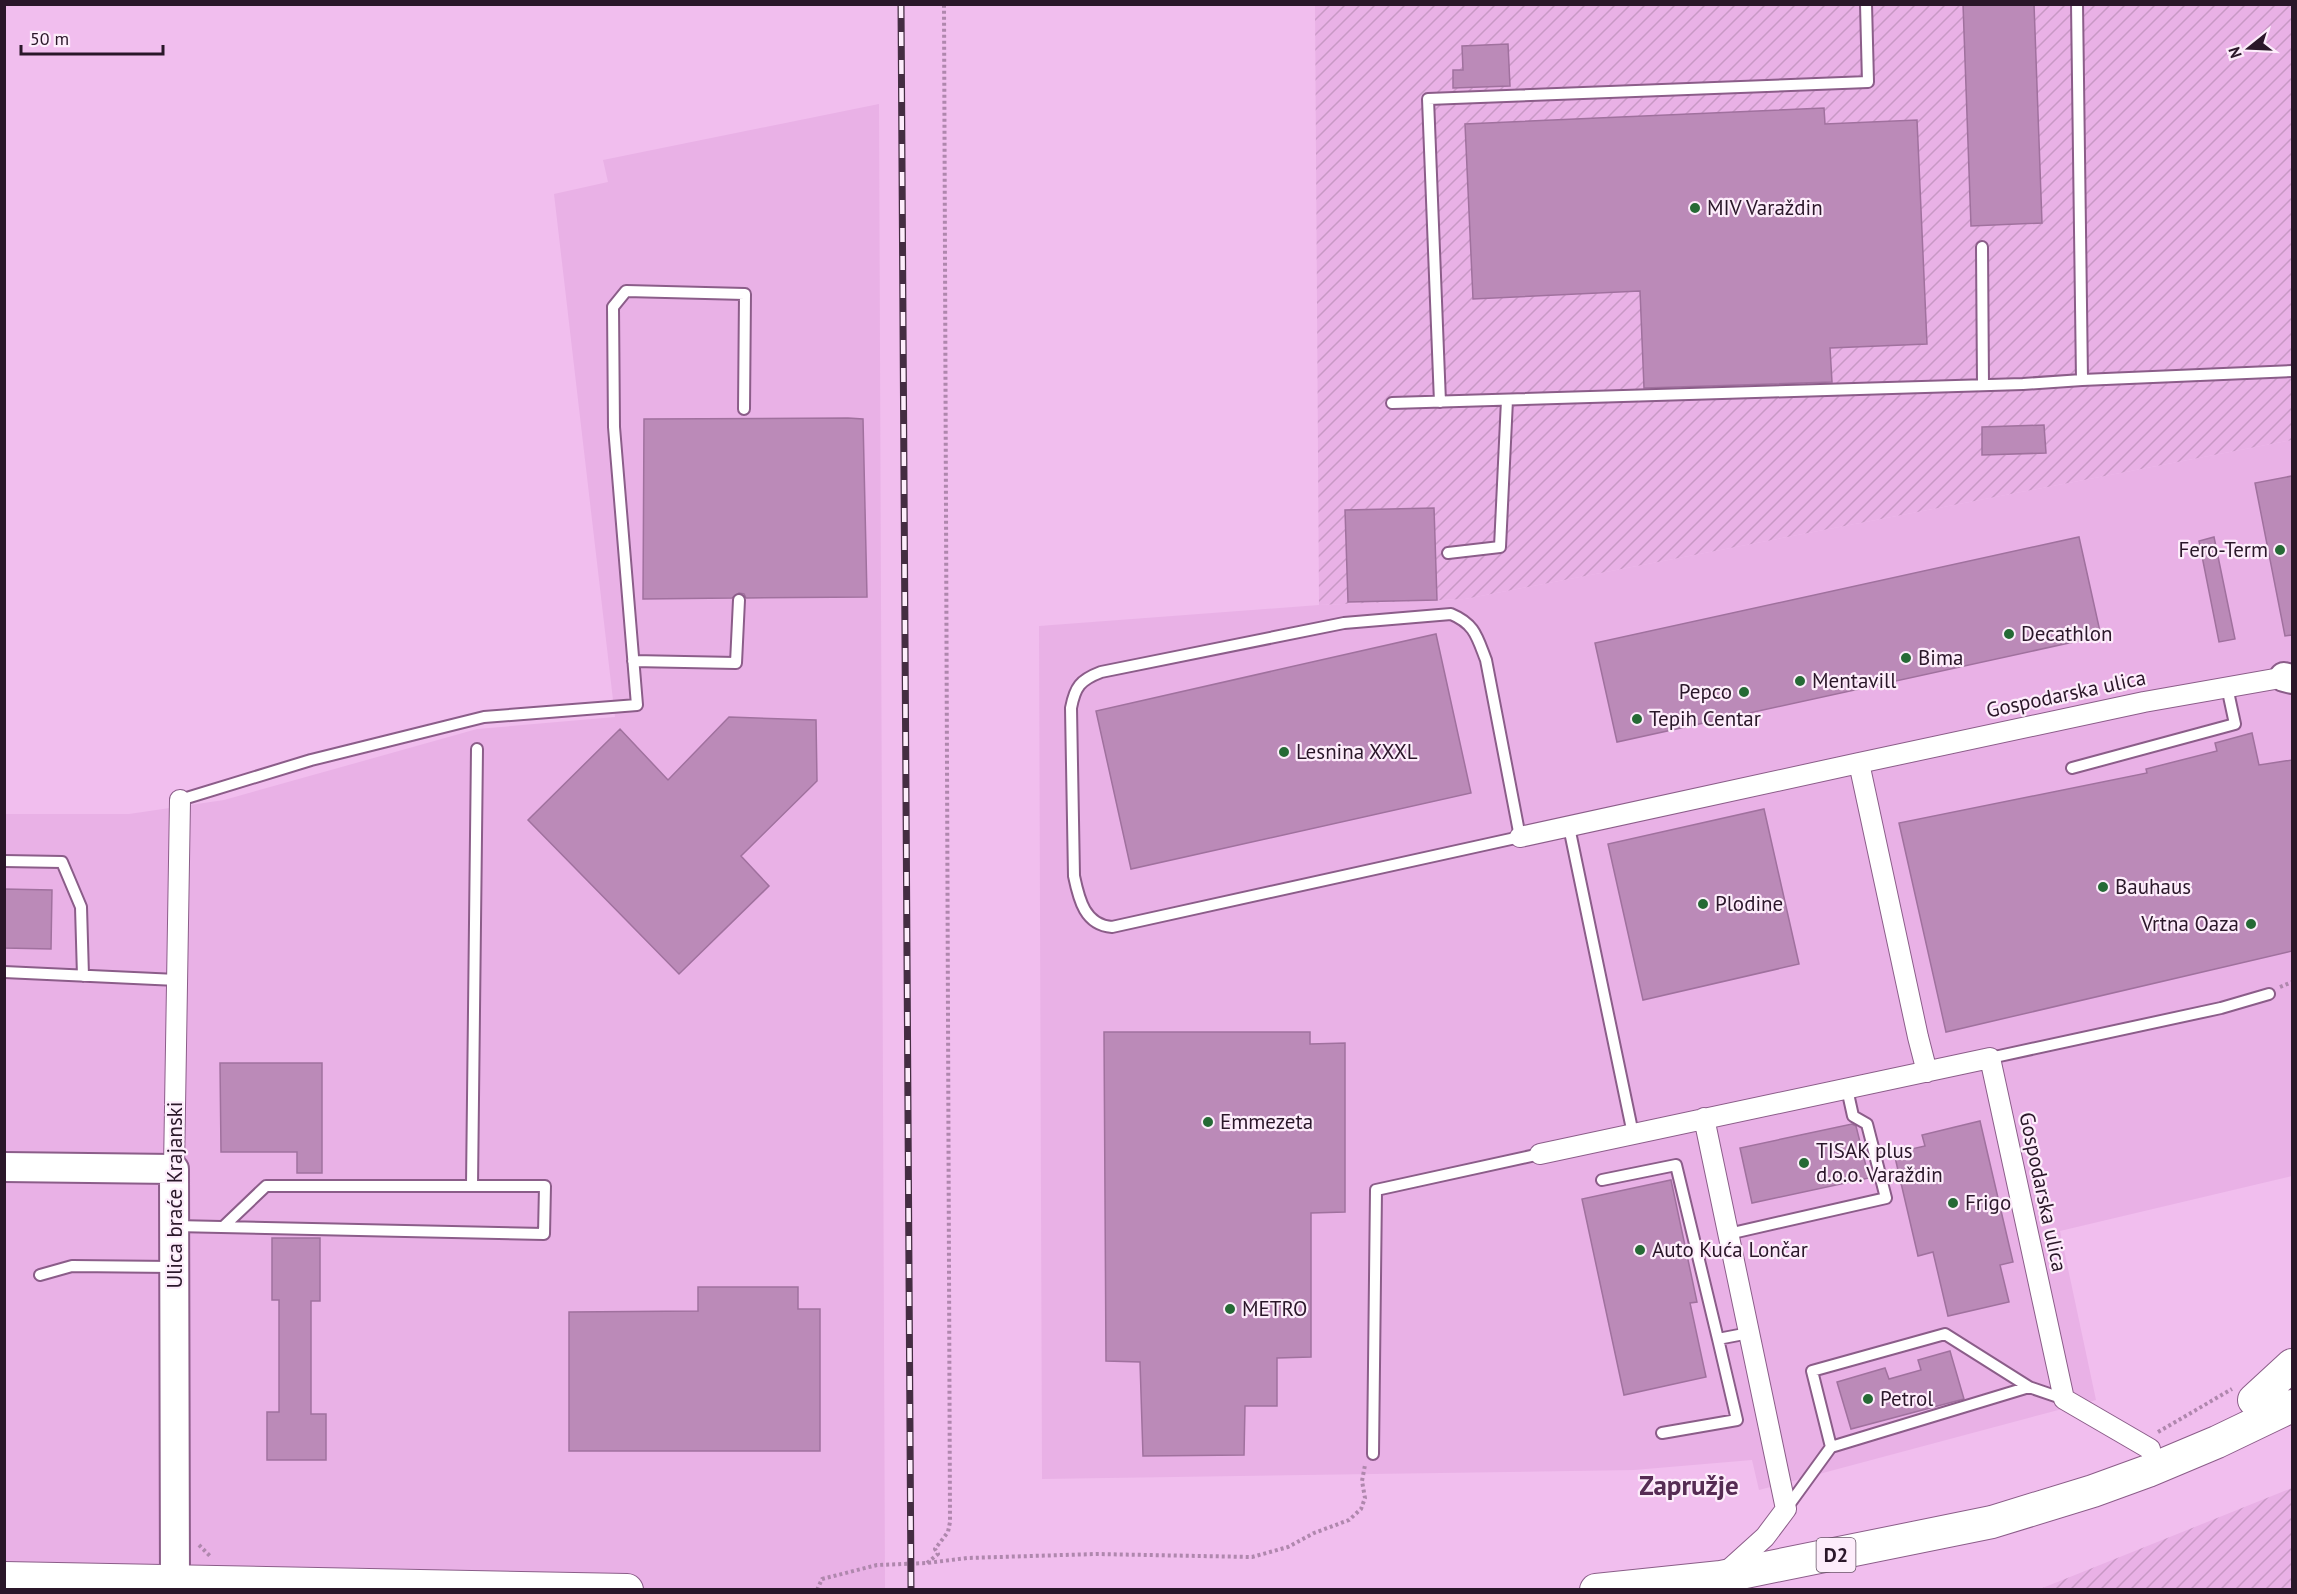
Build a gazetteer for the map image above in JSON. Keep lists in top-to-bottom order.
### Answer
{
  "streets": {
    "main road": ["Ulica braće Krajanski", "D2"],
    "street": ["Gospodarska ulica"]
  },
  "districts": ["Zapružje"],
  "places": [
    "MIV Varaždin",
    "Fero-Term",
    "Decathlon",
    "Bima",
    "Mentavill",
    "Pepco",
    "Tepih Centar",
    "Lesnina XXXL",
    "Bauhaus",
    "Plodine",
    "Vrtna Oaza",
    "Emmezeta",
    "TISAK plus d.o.o. Varaždin",
    "Frigo",
    "Auto Kuća Lončar",
    "METRO",
    "Petrol"
  ],
  "scale_bar": "50 m",
  "north": "left"
}
